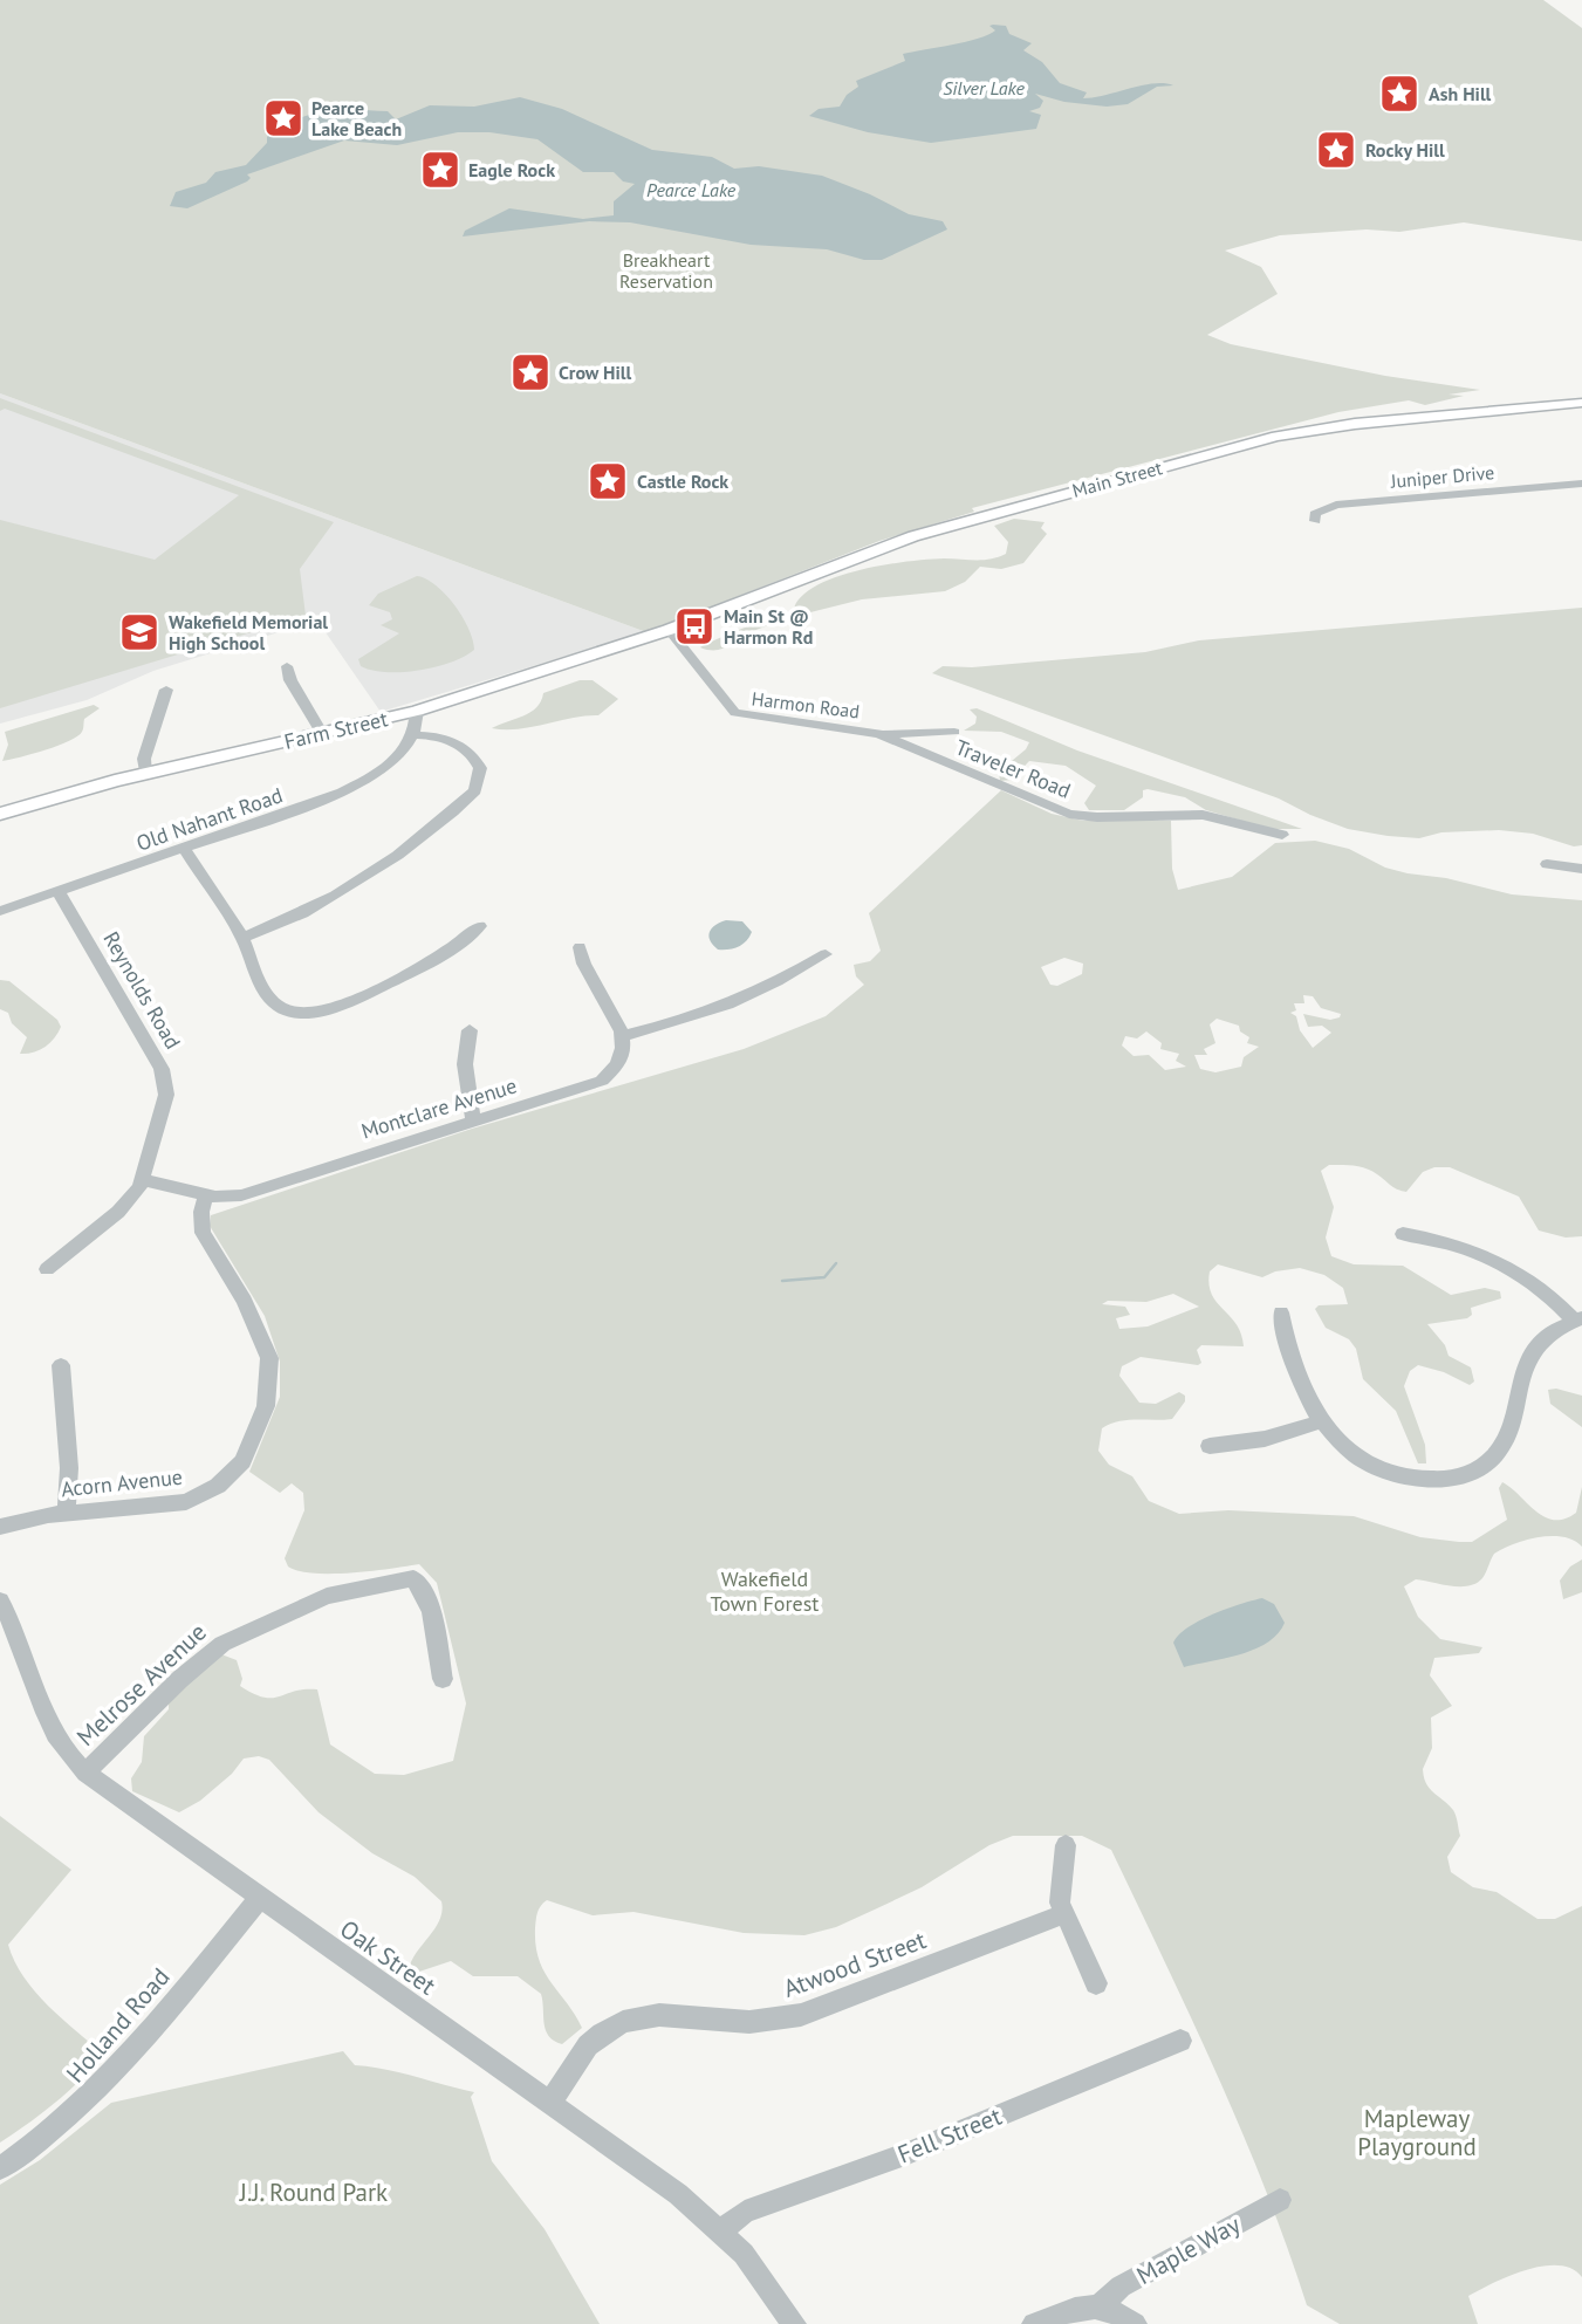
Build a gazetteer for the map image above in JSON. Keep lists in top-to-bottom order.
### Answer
{
  "streets": {
    "main road": ["Main Street", "Farm Street"],
    "street": [
      "Juniper Drive",
      "Harmon Road",
      "Traveler Road",
      "Old Nahant Road",
      "Reynolds Road",
      "Montclare Avenue",
      "Acorn Avenue",
      "Melrose Avenue",
      "Oak Street",
      "Atwood Street",
      "Holland Road",
      "Fell Street",
      "Maple Way"
    ]
  },
  "crossings": [
    ["Main Street", "Harmon Road"],
    ["Main Street", "Farm Street"],
    ["Harmon Road", "Farm Street"],
    ["Harmon Road", "Traveler Road"],
    ["Old Nahant Road", "Reynolds Road"],
    ["Reynolds Road", "Montclare Avenue"],
    ["Montclare Avenue", "Acorn Avenue"],
    ["Melrose Avenue", "Oak Street"],
    ["Oak Street", "Atwood Street"],
    ["Oak Street", "Holland Road"],
    ["Oak Street", "Fell Street"]
  ],
  "water": ["Silver Lake", "Pearce Lake"],
  "parks": [
    "Breakheart Reservation",
    "Wakefield Town Forest",
    "Mapleway Playground",
    "J.J. Round Park"
  ],
  "places": {
    "place": [
      "Ash Hill",
      "Pearce Lake Beach",
      "Rocky Hill",
      "Eagle Rock",
      "Crow Hill",
      "Castle Rock"
    ],
    "bus stop": ["Main St @ Harmon Rd"],
    "school or university": ["Wakefield Memorial High School"]
  }
}
